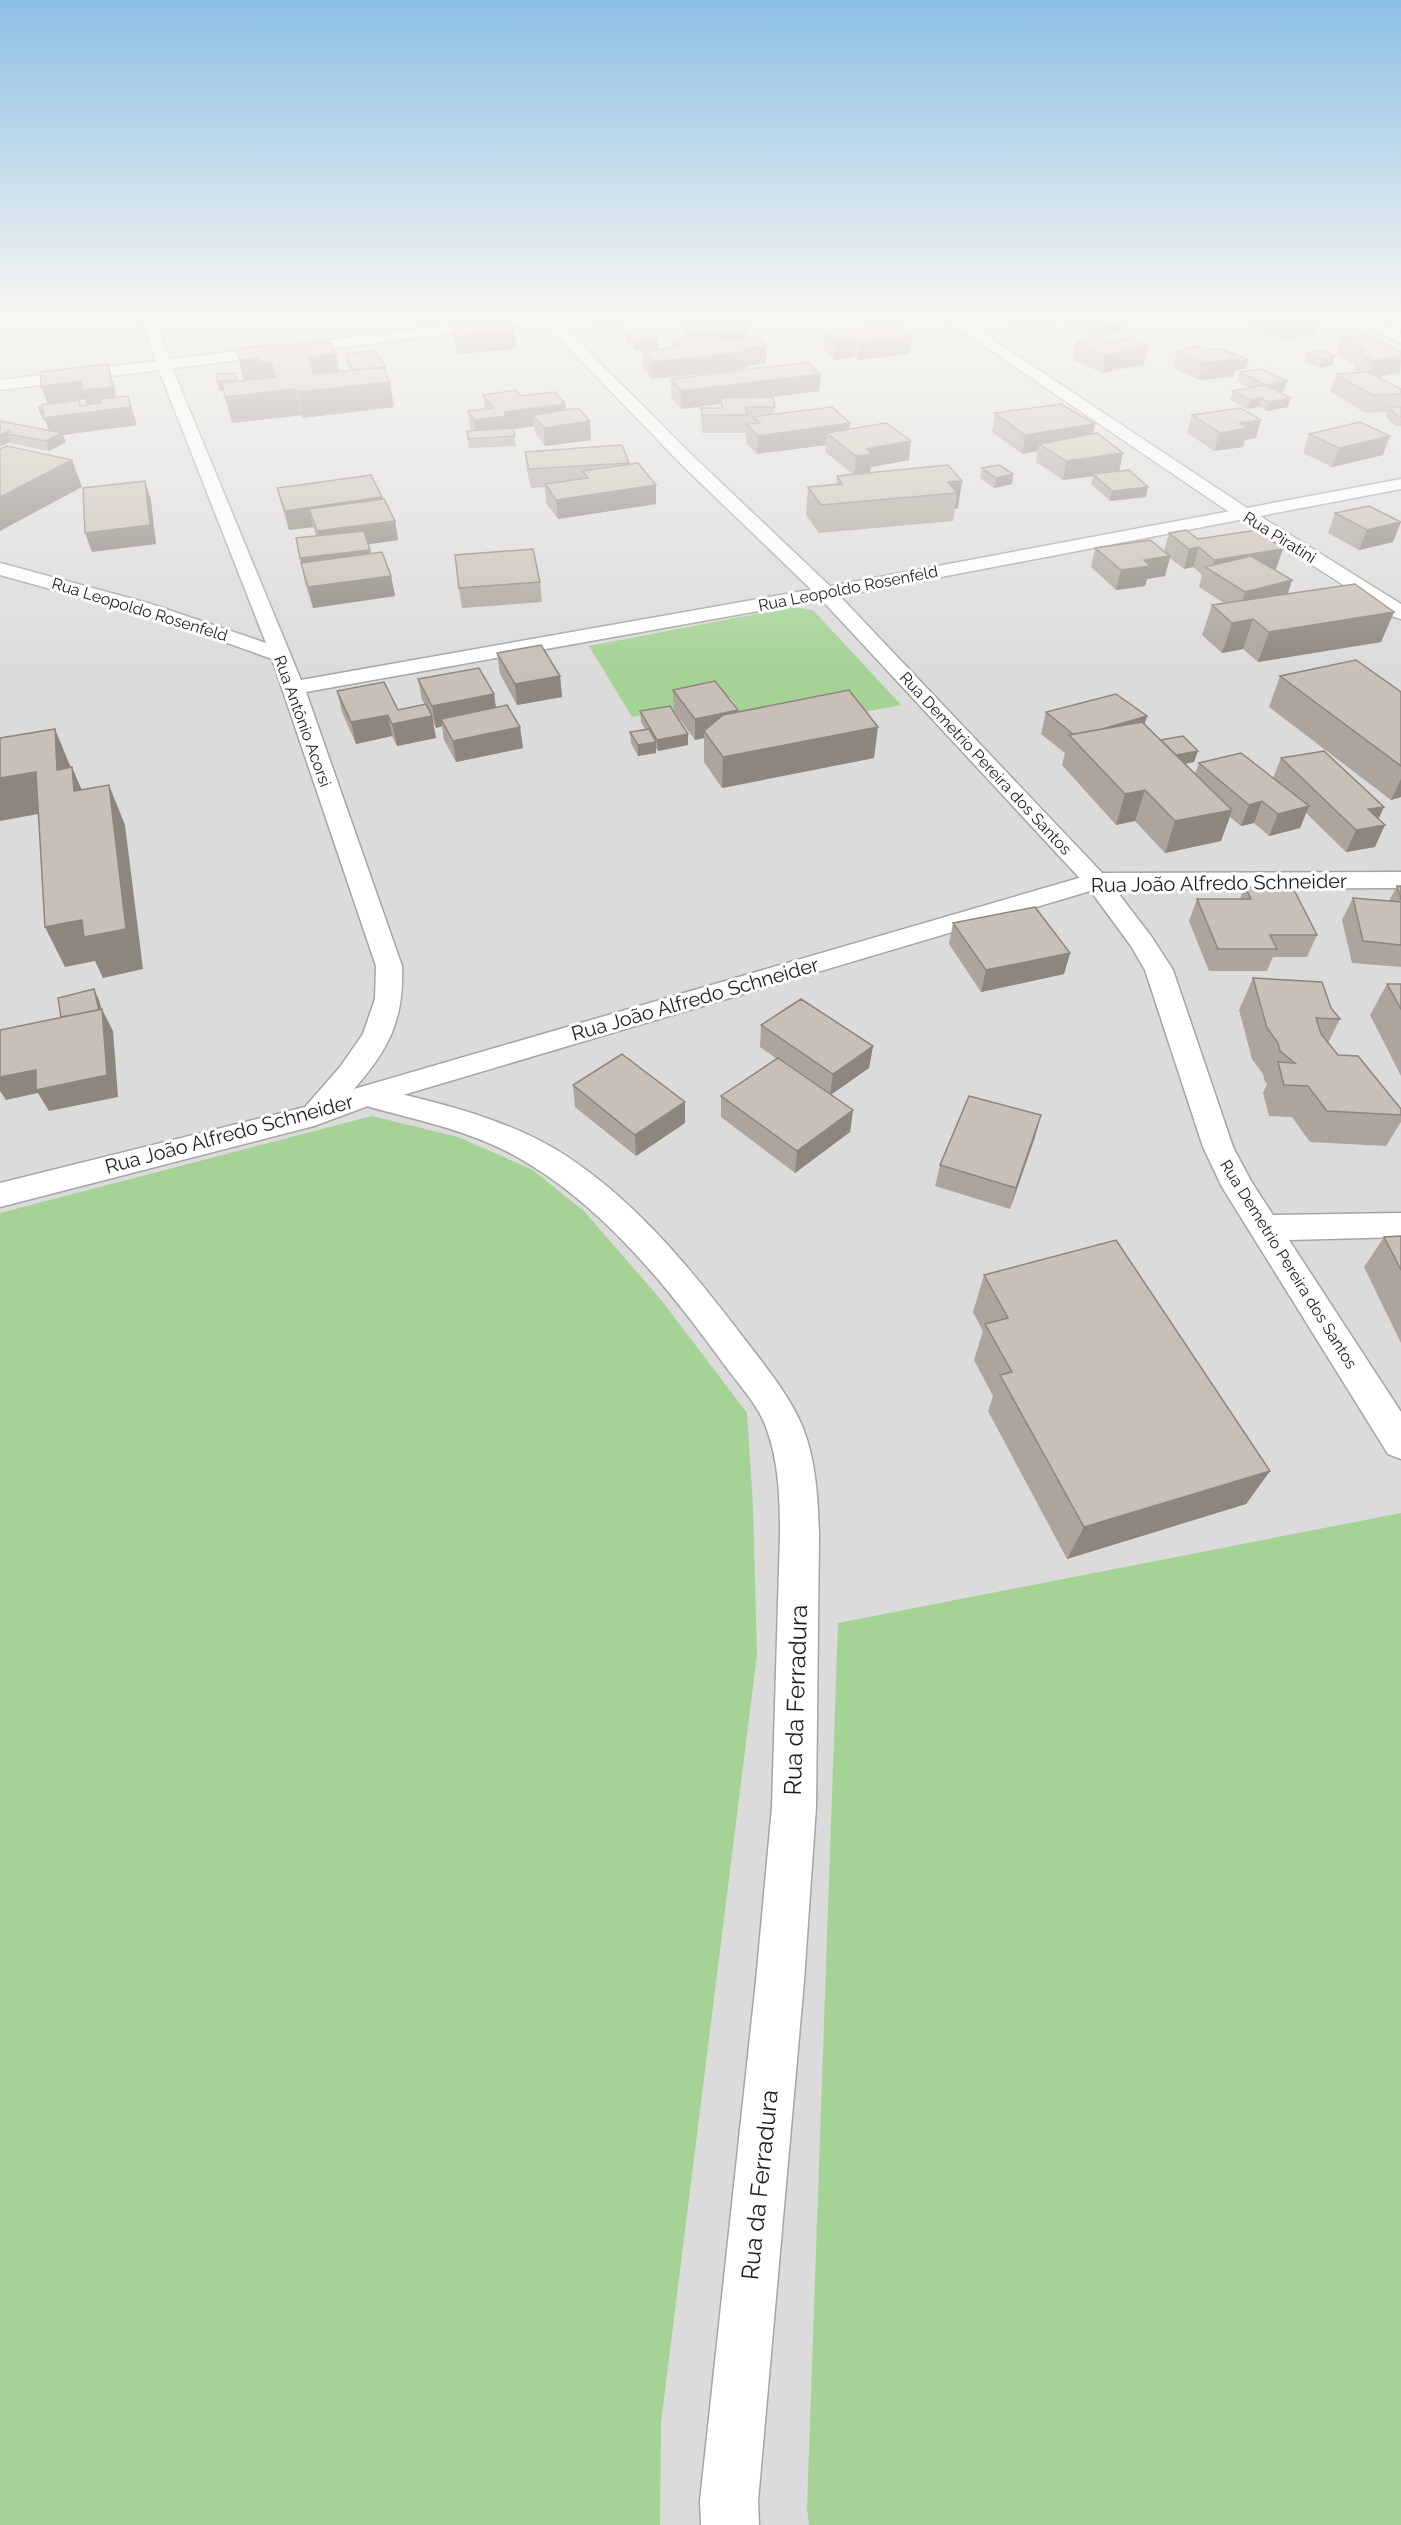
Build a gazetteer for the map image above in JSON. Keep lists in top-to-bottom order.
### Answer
{
  "streets": {
    "street": [
      "Rua Piratini",
      "Rua Leopoldo Rosenfeld",
      "Rua Antônio Acorsi",
      "Rua Demetrio Pereira dos Santos",
      "Rua João Alfredo Schneider",
      "Rua da Ferradura"
    ]
  },
  "crossings": [
    ["Rua Piratini", "Rua Leopoldo Rosenfeld"],
    ["Rua Leopoldo Rosenfeld", "Rua Antônio Acorsi"],
    ["Rua Leopoldo Rosenfeld", "Rua Demetrio Pereira dos Santos"],
    ["Rua Antônio Acorsi", "Rua João Alfredo Schneider"],
    ["Rua Demetrio Pereira dos Santos", "Rua João Alfredo Schneider"],
    ["Rua João Alfredo Schneider", "Rua da Ferradura"]
  ]
}
